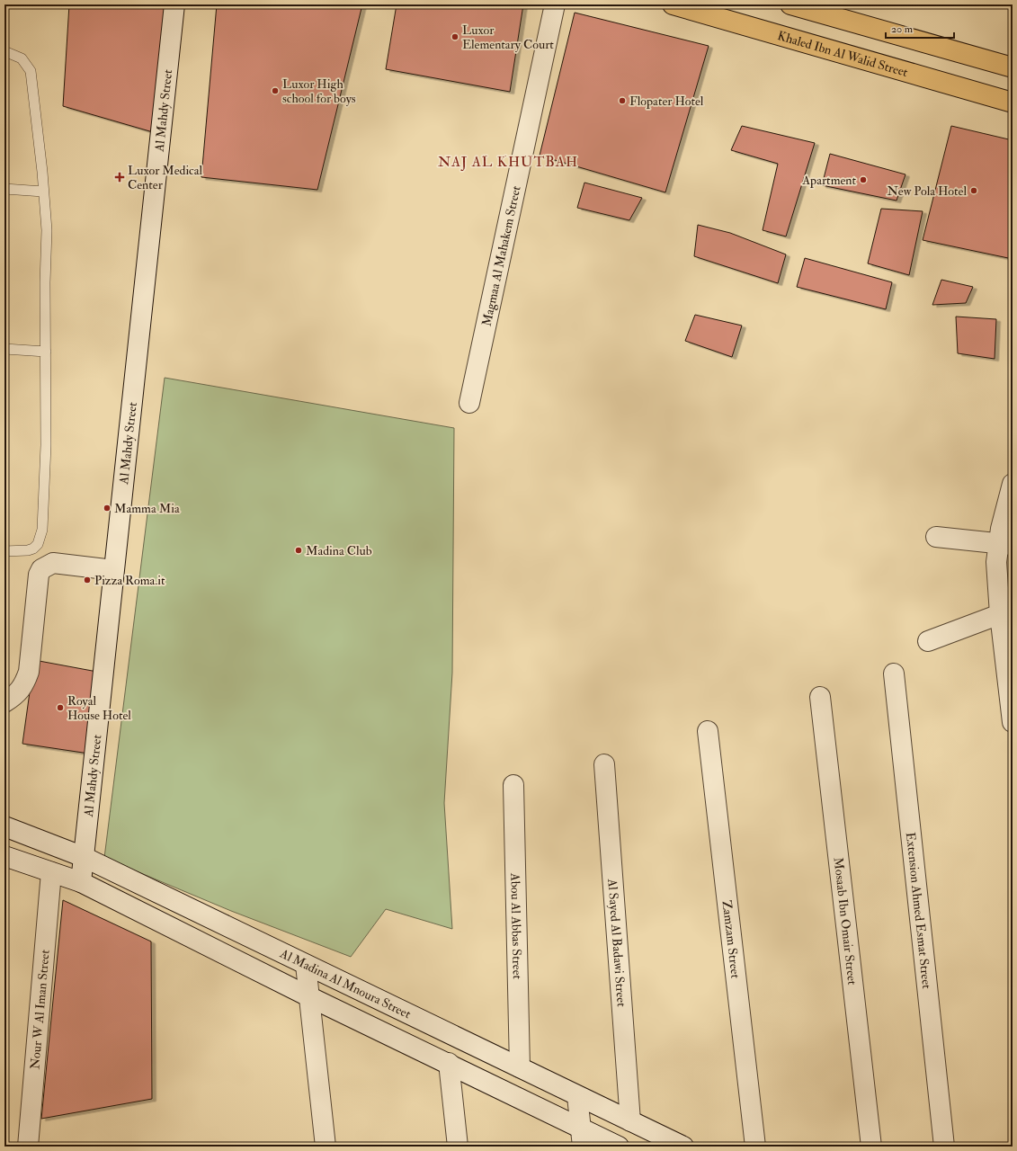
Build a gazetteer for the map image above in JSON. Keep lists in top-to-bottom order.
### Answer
{
  "streets": {
    "main road": ["Khaled Ibn Al Walid Street"],
    "street": [
      "Al Mahdy Street",
      "Magmaa Al Mahakem Street",
      "Extension Ahmed Esmat Street",
      "Mosaab Ibn Omair Street",
      "Abou Al Abbas Street",
      "Zamzam Street",
      "Al Sayed Al Badawi Street",
      "Al Madina Al Mnoura Street",
      "Nour W Al Iman Street"
    ]
  },
  "crossings": [
    ["Al Mahdy Street", "Al Madina Al Mnoura Street"],
    ["Abou Al Abbas Street", "Al Madina Al Mnoura Street"],
    ["Al Sayed Al Badawi Street", "Al Madina Al Mnoura Street"],
    ["Al Madina Al Mnoura Street", "Nour W Al Iman Street"]
  ],
  "districts": ["NAJ AL KHUTBAH"],
  "places": {
    "other": [
      "Luxor Elementary Court",
      "Luxor High school for boys",
      "Flopater Hotel",
      "Apartment",
      "New Pola Hotel",
      "Mamma Mia",
      "Madina Club",
      "Pizza Roma.it",
      "Royal House Hotel"
    ],
    "health": ["Luxor Medical Center"]
  },
  "scale_bar": "20 m"
}
